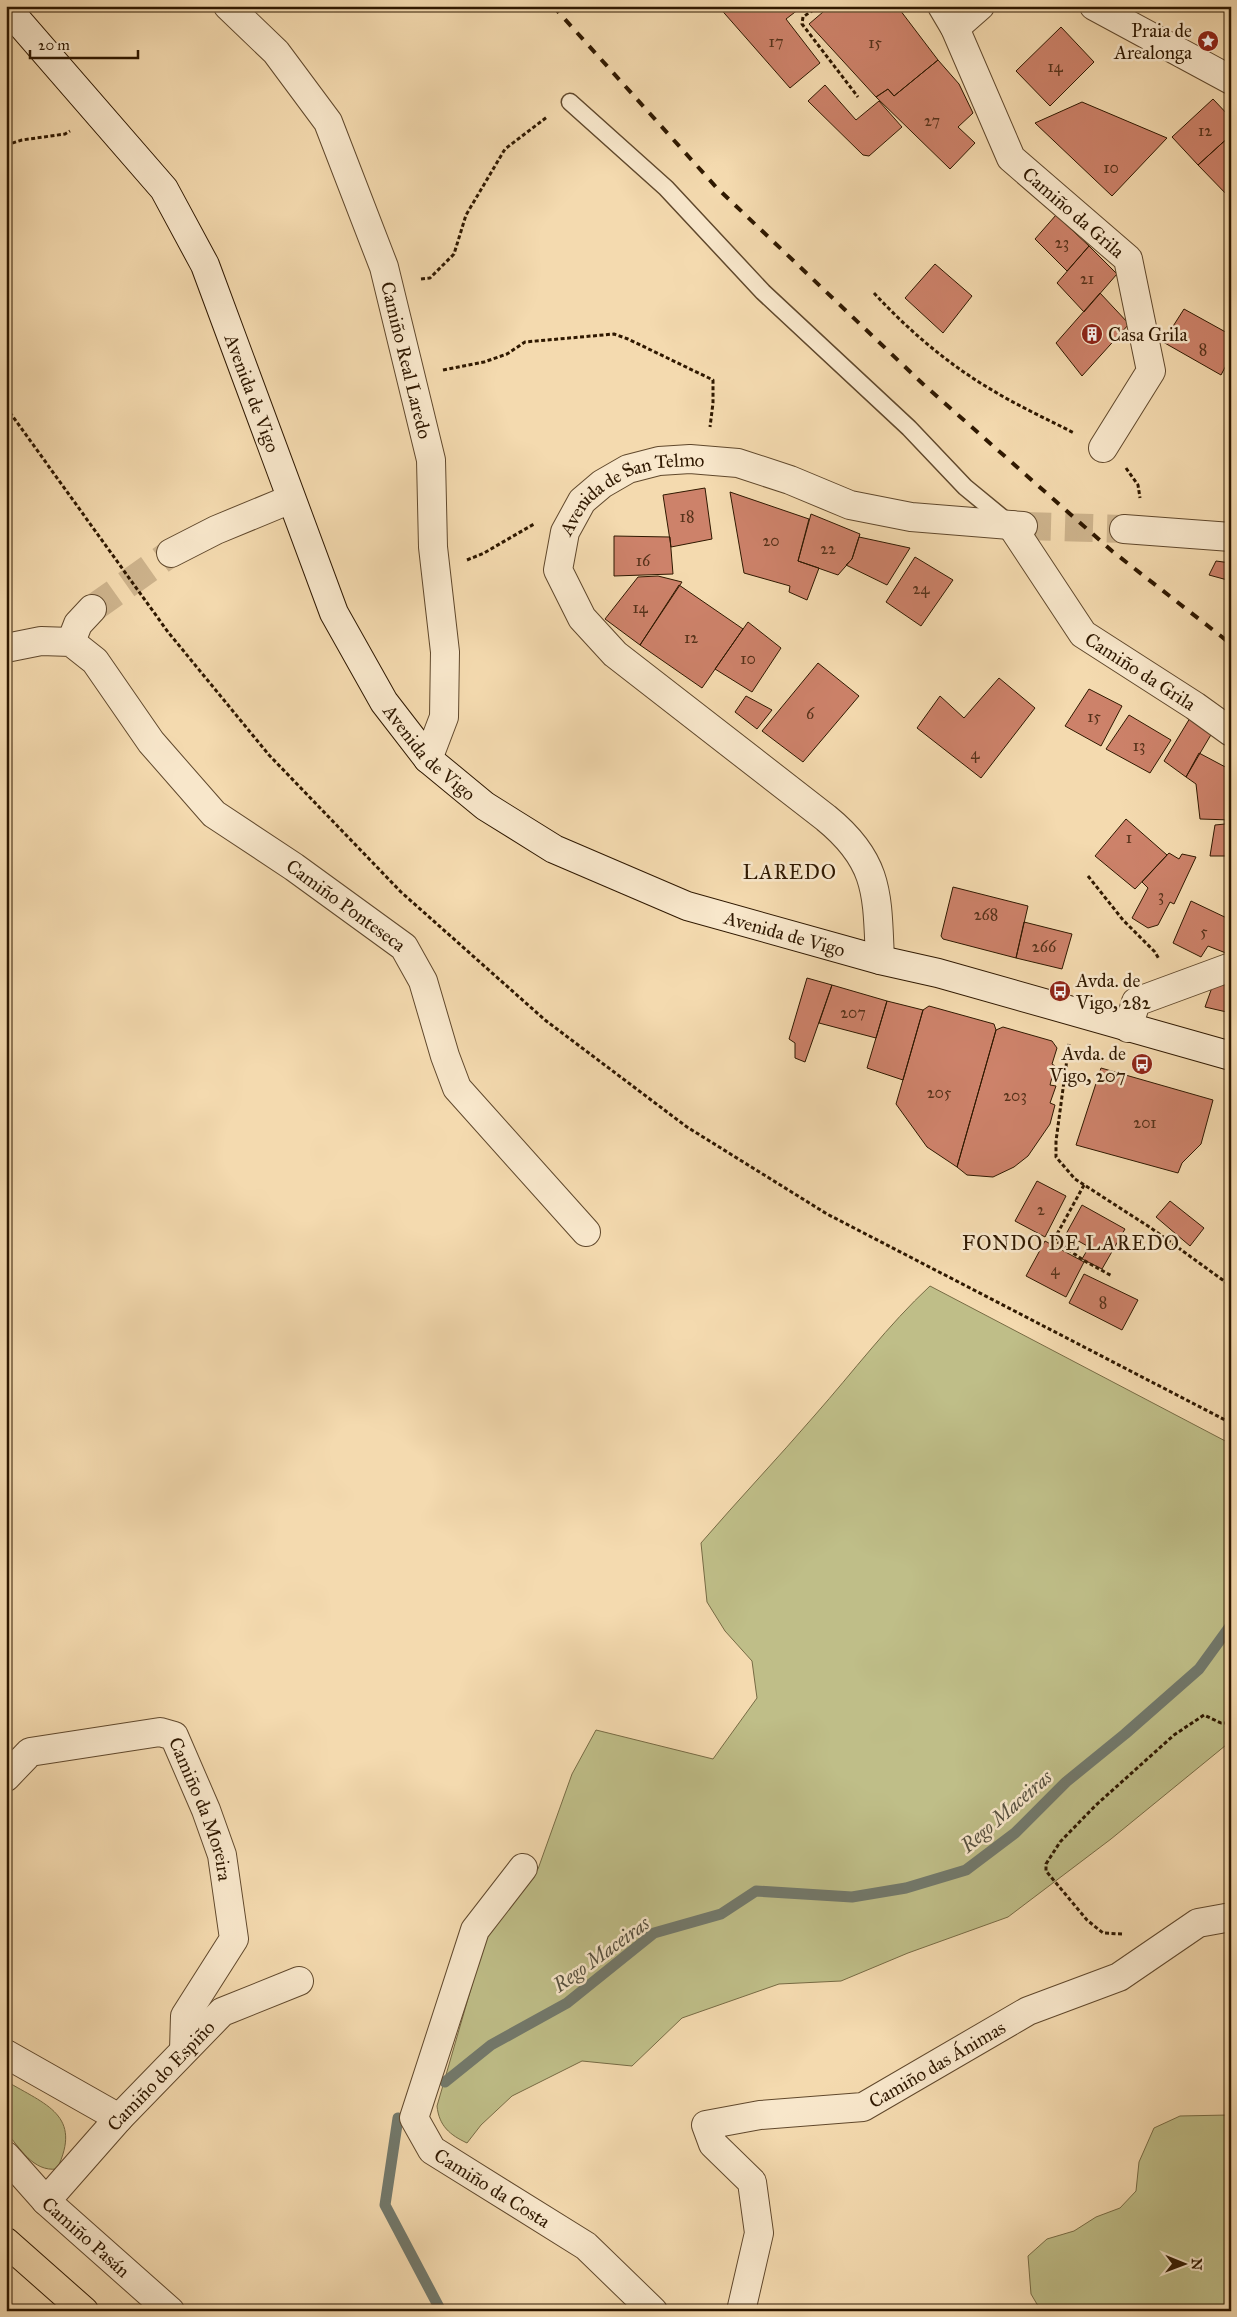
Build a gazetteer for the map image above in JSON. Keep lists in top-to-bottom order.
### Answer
{
  "streets": {
    "street": [
      "Camiño da Grila",
      "Camiño Real Laredo",
      "Avenida de Vigo",
      "Avenida de San Telmo",
      "Camiño Ponteseca",
      "Camiño da Moreira",
      "Camiño das Ánimas",
      "Camiño do Espiño",
      "Camiño da Costa",
      "Camiño Pasán"
    ]
  },
  "crossings": [
    ["Camiño da Grila", "Avenida de San Telmo"],
    ["Camiño Real Laredo", "Avenida de Vigo"],
    ["Avenida de Vigo", "Avenida de San Telmo"],
    ["Camiño da Moreira", "Camiño do Espiño"],
    ["Camiño do Espiño", "Camiño Pasán"]
  ],
  "districts": ["LAREDO", "FONDO DE LAREDO"],
  "water": ["Rego Maceiras"],
  "places": {
    "place": ["Praia de Arealonga"],
    "building": ["Casa Grila"],
    "bus stop": ["Avda. de Vigo, 282", "Avda. de Vigo, 207"]
  },
  "house_numbers": [
    "17",
    "15",
    "14",
    "27",
    "12",
    "10",
    "23",
    "21",
    "8",
    "18",
    "20",
    "22",
    "16",
    "24",
    "14",
    "12",
    "10",
    "6",
    "15",
    "13",
    "4",
    "1",
    "3",
    "268",
    "5",
    "266",
    "207",
    "205",
    "203",
    "201",
    "2",
    "4",
    "8"
  ],
  "scale_bar": "20 m",
  "north": "right"
}
